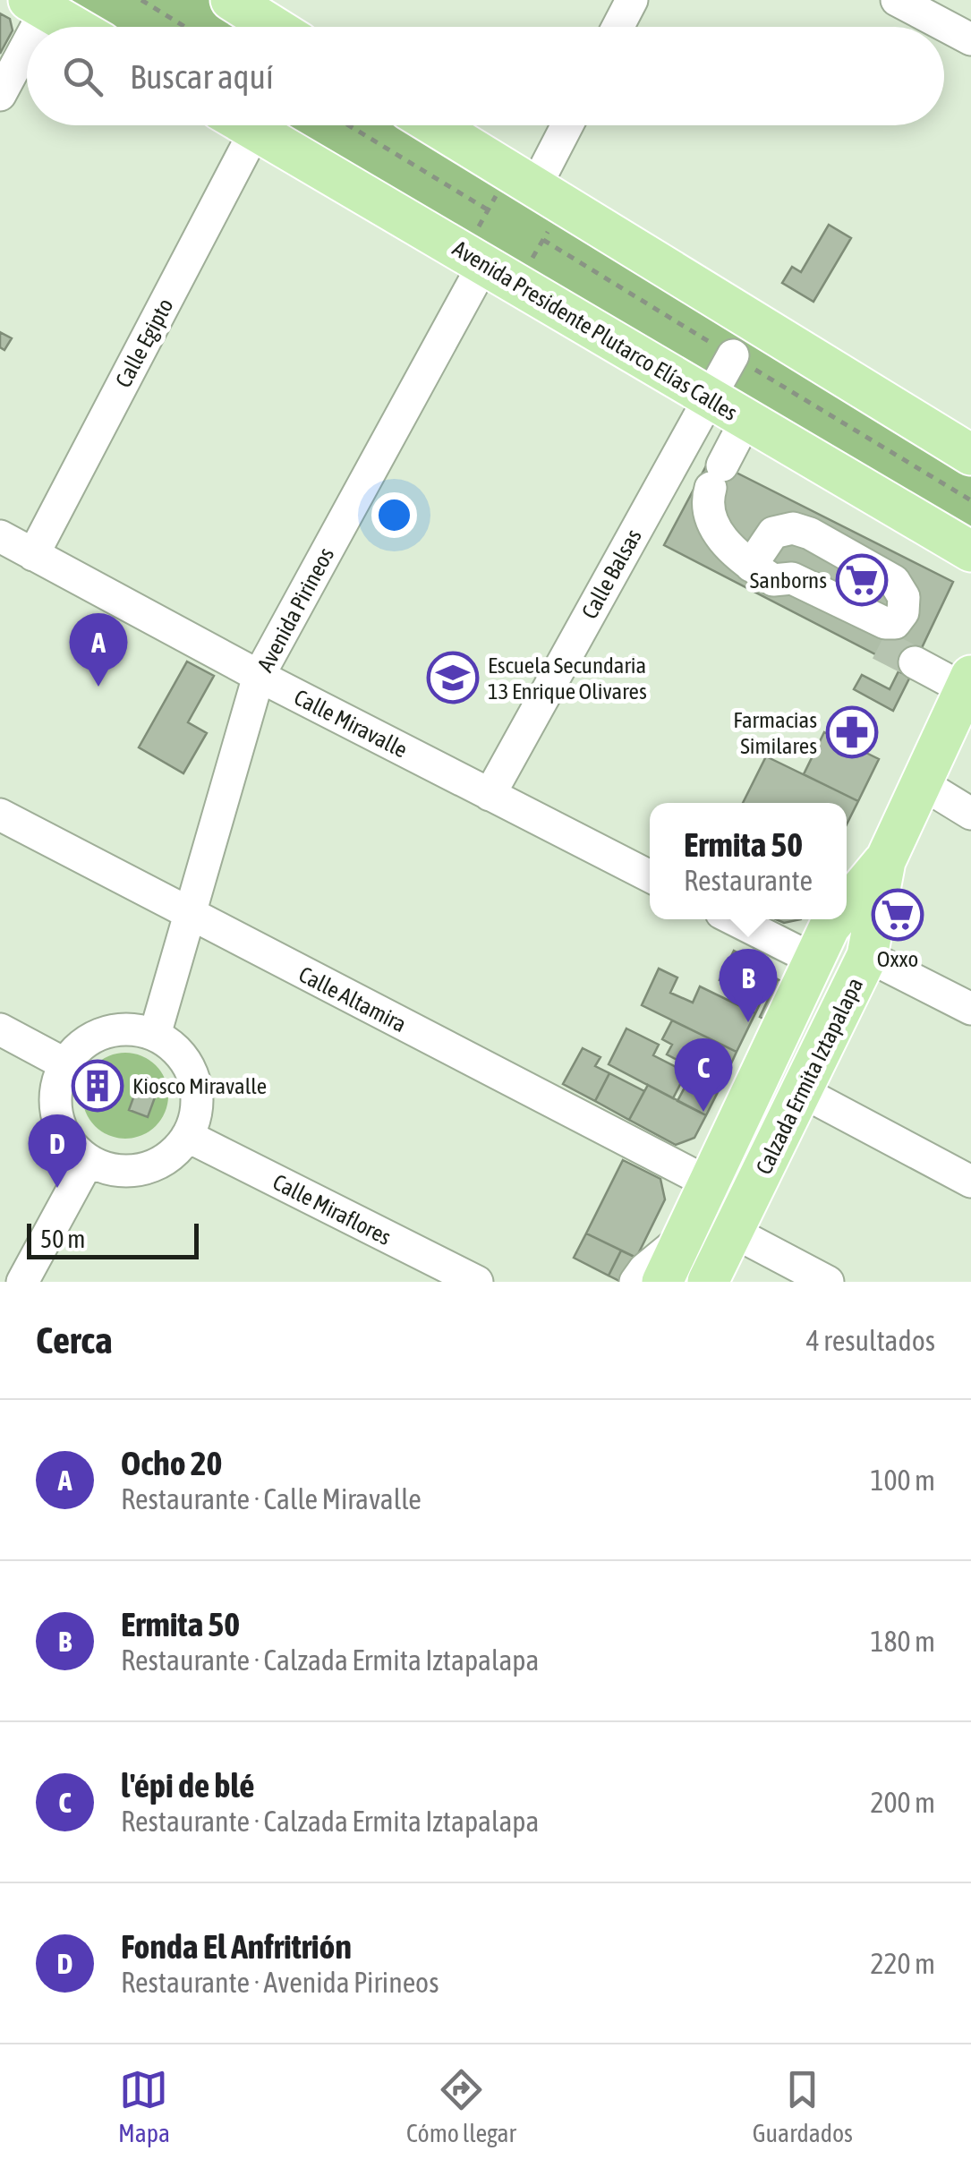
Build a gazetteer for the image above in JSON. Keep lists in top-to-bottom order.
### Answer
{
  "streets": {
    "main road": ["Avenida Presidente Plutarco Elías Calles", "Calzada Ermita Iztapalapa"],
    "street": [
      "Calle Egipto",
      "Calle Balsas",
      "Avenida Pirineos",
      "Calle Miravalle",
      "Calle Altamira",
      "Calle Miraflores"
    ]
  },
  "crossings": [
    ["Avenida Presidente Plutarco Elías Calles", "Calle Egipto"],
    ["Avenida Presidente Plutarco Elías Calles", "Calle Balsas"],
    ["Avenida Presidente Plutarco Elías Calles", "Avenida Pirineos"],
    ["Calle Egipto", "Calle Miravalle"],
    ["Calle Balsas", "Calle Miravalle"],
    ["Avenida Pirineos", "Calle Miravalle"],
    ["Avenida Pirineos", "Calle Altamira"],
    ["Avenida Pirineos", "Calle Miraflores"],
    ["Calle Altamira", "Calzada Ermita Iztapalapa"]
  ],
  "places": {
    "supermarket": ["Sanborns", "Oxxo"],
    "school or university": ["Escuela Secundaria 13 Enrique Olivares"],
    "pharmacy": ["Farmacias Similares"],
    "building": ["Kiosco Miravalle"]
  },
  "scale_bar": "50 m",
  "page": {
    "search": "Buscar aquí",
    "pins": [
      "A",
      "B",
      "C",
      "D"
    ],
    "popup": ["Ermita 50", "Restaurante"],
    "scale": "50 m",
    "heading": ["Cerca", "4 resultados"],
    "list": [
      {
        "mark": "A",
        "name": "Ocho 20",
        "note": "Restaurante · Calle Miravalle",
        "value": "100 m"
      },
      {
        "mark": "B",
        "name": "Ermita 50",
        "note": "Restaurante · Calzada Ermita Iztapalapa",
        "value": "180 m"
      },
      {
        "mark": "C",
        "name": "l'épi de blé",
        "note": "Restaurante · Calzada Ermita Iztapalapa",
        "value": "200 m"
      },
      {
        "mark": "D",
        "name": "Fonda El Anfritrión",
        "note": "Restaurante · Avenida Pirineos",
        "value": "220 m"
      }
    ],
    "nav": ["Mapa", "Cómo llegar", "Guardados"]
  }
}
